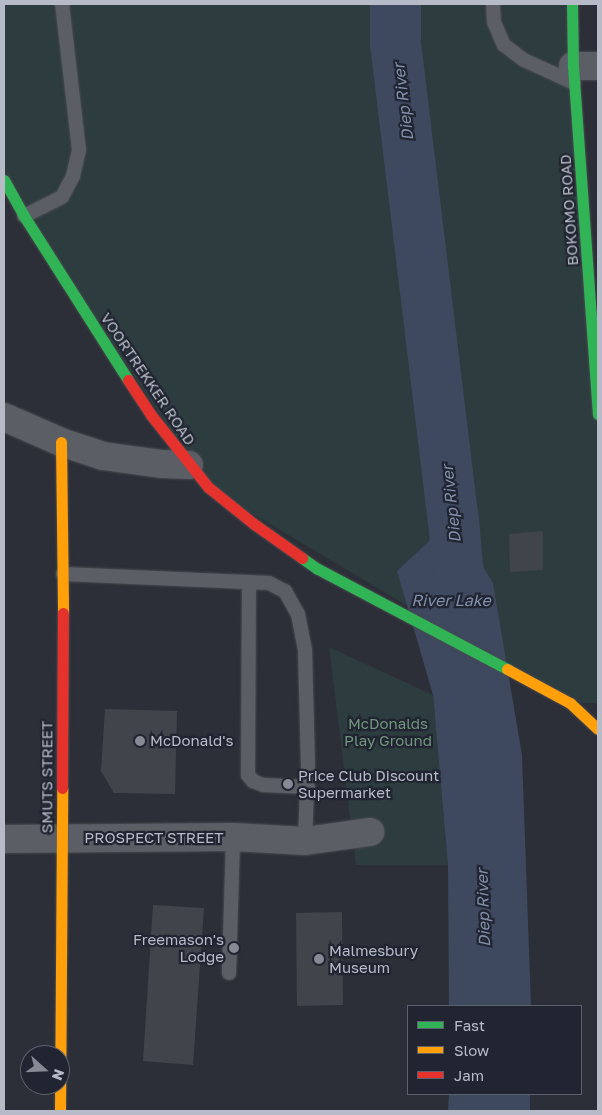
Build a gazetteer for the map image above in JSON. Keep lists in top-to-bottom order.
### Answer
{
  "streets": {
    "main road": ["BOKOMO ROAD", "VOORTREKKER ROAD", "SMUTS STREET"],
    "street": ["PROSPECT STREET"]
  },
  "crossings": [
    ["SMUTS STREET", "PROSPECT STREET"]
  ],
  "water": ["Diep River", "River Lake"],
  "parks": ["McDonalds Play Ground"],
  "places": [
    "McDonald's",
    "Price Club Discount Supermarket",
    "Freemason's Lodge",
    "Malmesbury Museum"
  ],
  "legend": ["Fast", "Slow", "Jam"],
  "north": "right"
}
